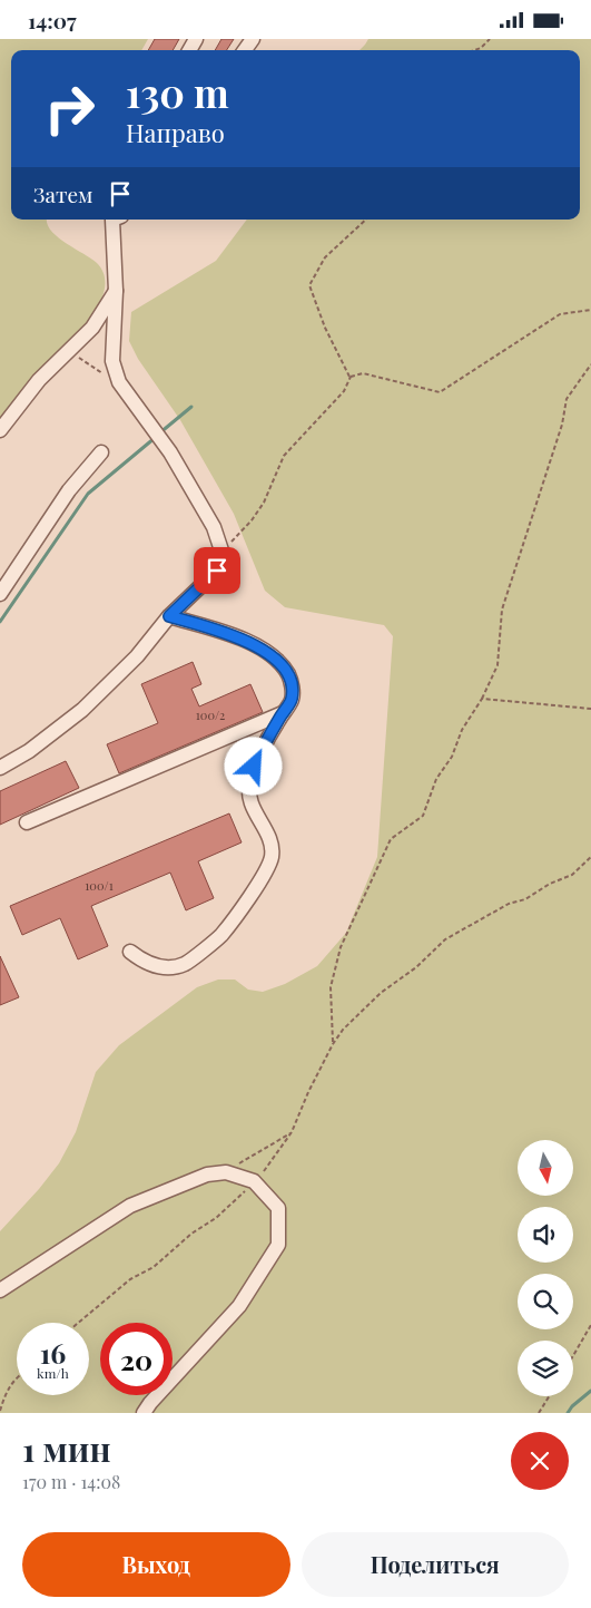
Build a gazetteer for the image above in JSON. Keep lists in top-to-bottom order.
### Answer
{
  "house_numbers": ["100/2", "100/1"],
  "north": "bottom",
  "page": {
    "status": "14:07",
    "turn": ["130 m", "Направо"],
    "then": "Затем",
    "speed": "16 km/h",
    "limit": "20",
    "heading": ["1 мин", "170 m · 14:08"],
    "buttons": ["Выход", "Поделиться"]
  }
}
